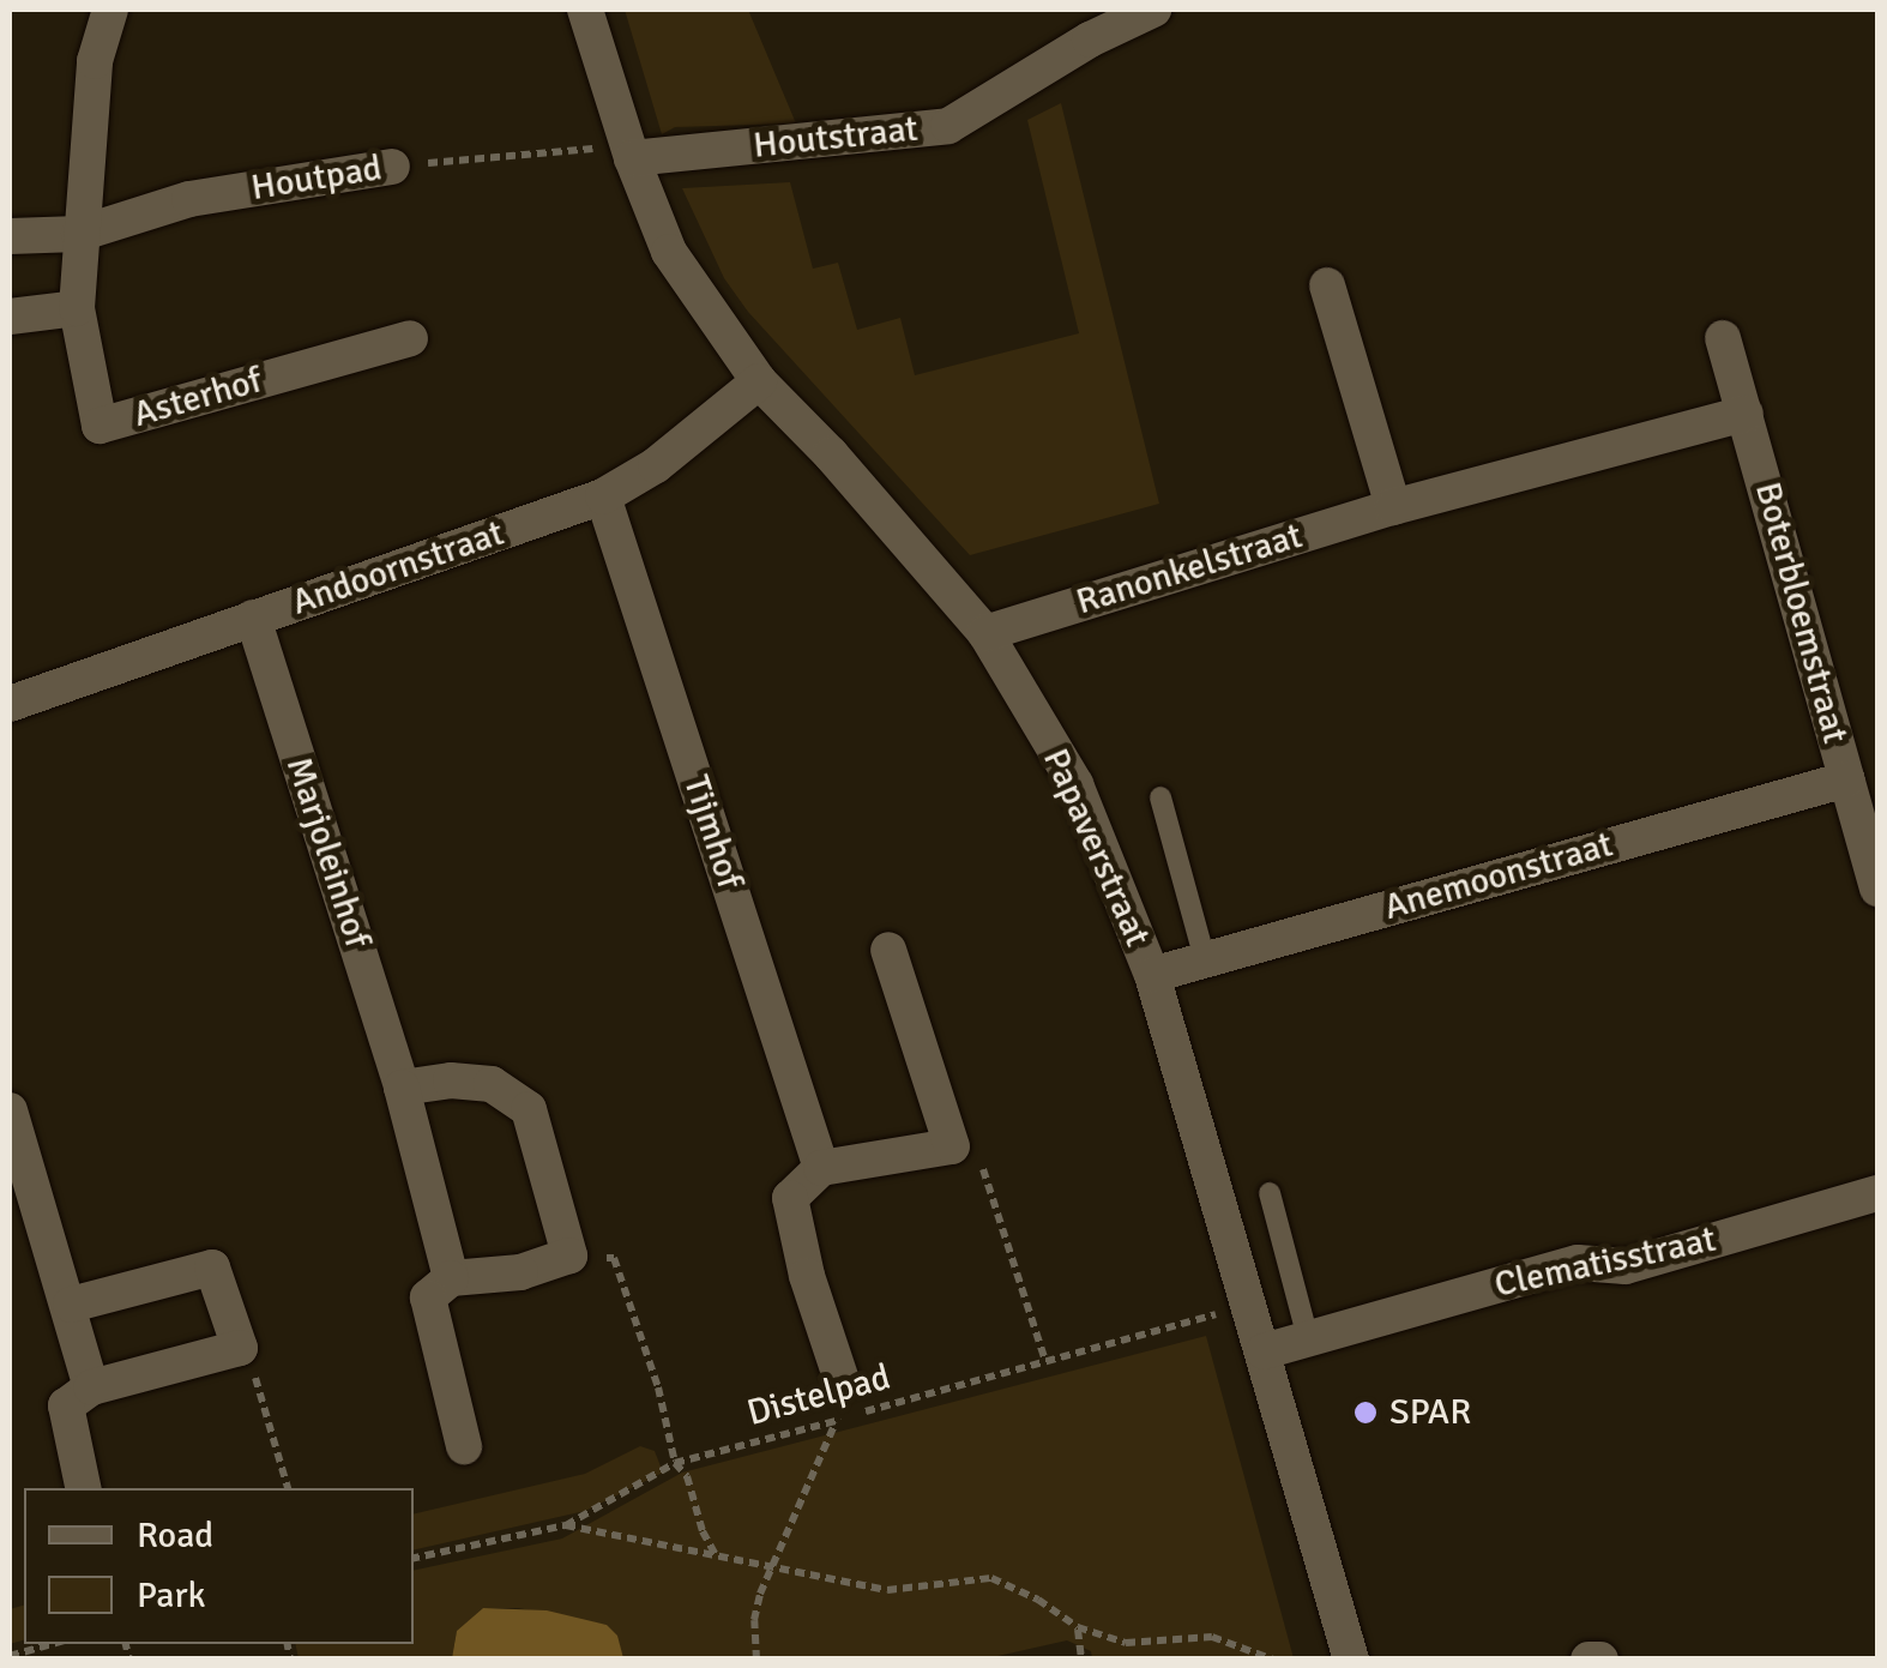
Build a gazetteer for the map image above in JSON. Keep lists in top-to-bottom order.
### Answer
{
  "streets": {
    "street": [
      "Houtstraat",
      "Houtpad",
      "Asterhof",
      "Andoornstraat",
      "Ranonkelstraat",
      "Boterbloemstraat",
      "Tijmhof",
      "Papaverstraat",
      "Marjoleinhof",
      "Anemoonstraat",
      "Clematisstraat"
    ],
    "path": ["Distelpad"]
  },
  "crossings": [
    ["Houtstraat", "Houtpad"],
    ["Houtstraat", "Papaverstraat"],
    ["Houtpad", "Papaverstraat"],
    ["Andoornstraat", "Tijmhof"],
    ["Andoornstraat", "Papaverstraat"],
    ["Andoornstraat", "Marjoleinhof"],
    ["Ranonkelstraat", "Boterbloemstraat"],
    ["Ranonkelstraat", "Papaverstraat"],
    ["Boterbloemstraat", "Anemoonstraat"],
    ["Papaverstraat", "Anemoonstraat"],
    ["Papaverstraat", "Clematisstraat"],
    ["Papaverstraat", "Distelpad"]
  ],
  "places": ["SPAR"],
  "legend": ["Road", "Park"]
}
